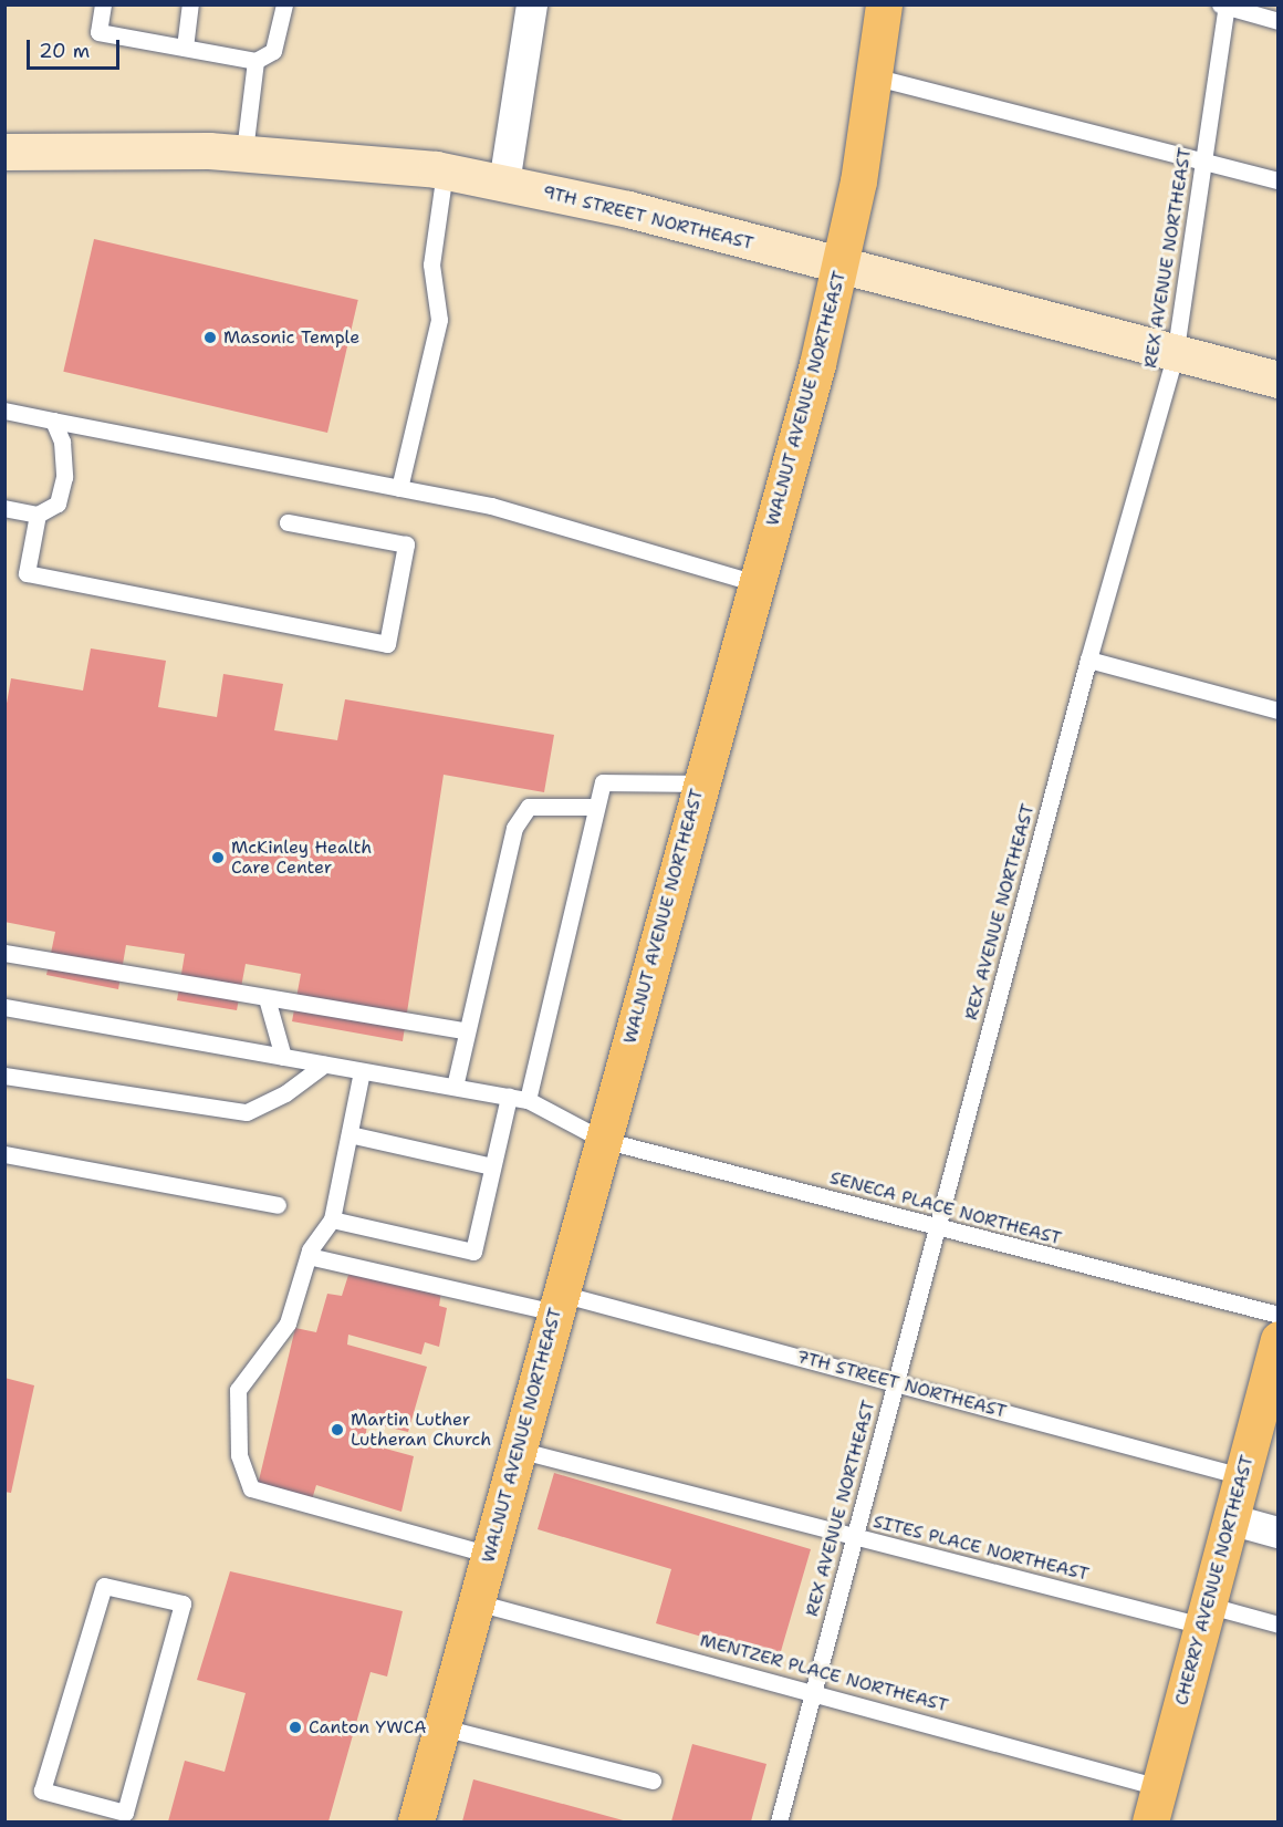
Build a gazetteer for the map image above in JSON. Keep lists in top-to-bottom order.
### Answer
{
  "streets": {
    "main road": ["WALNUT AVENUE NORTHEAST", "CHERRY AVENUE NORTHEAST"],
    "street": ["9TH STREET NORTHEAST"],
    "lane": [
      "REX AVENUE NORTHEAST",
      "SENECA PLACE NORTHEAST",
      "7TH STREET NORTHEAST",
      "SITES PLACE NORTHEAST",
      "MENTZER PLACE NORTHEAST"
    ]
  },
  "crossings": [
    ["9TH STREET NORTHEAST", "REX AVENUE NORTHEAST"],
    ["9TH STREET NORTHEAST", "WALNUT AVENUE NORTHEAST"],
    ["REX AVENUE NORTHEAST", "SENECA PLACE NORTHEAST"],
    ["REX AVENUE NORTHEAST", "7TH STREET NORTHEAST"],
    ["REX AVENUE NORTHEAST", "SITES PLACE NORTHEAST"],
    ["REX AVENUE NORTHEAST", "MENTZER PLACE NORTHEAST"],
    ["WALNUT AVENUE NORTHEAST", "SENECA PLACE NORTHEAST"],
    ["WALNUT AVENUE NORTHEAST", "7TH STREET NORTHEAST"],
    ["WALNUT AVENUE NORTHEAST", "SITES PLACE NORTHEAST"],
    ["WALNUT AVENUE NORTHEAST", "MENTZER PLACE NORTHEAST"],
    ["7TH STREET NORTHEAST", "CHERRY AVENUE NORTHEAST"],
    ["SITES PLACE NORTHEAST", "CHERRY AVENUE NORTHEAST"],
    ["CHERRY AVENUE NORTHEAST", "MENTZER PLACE NORTHEAST"]
  ],
  "places": [
    "Masonic Temple",
    "McKinley Health Care Center",
    "Martin Luther Lutheran Church",
    "Canton YWCA"
  ],
  "scale_bar": "20 m"
}
